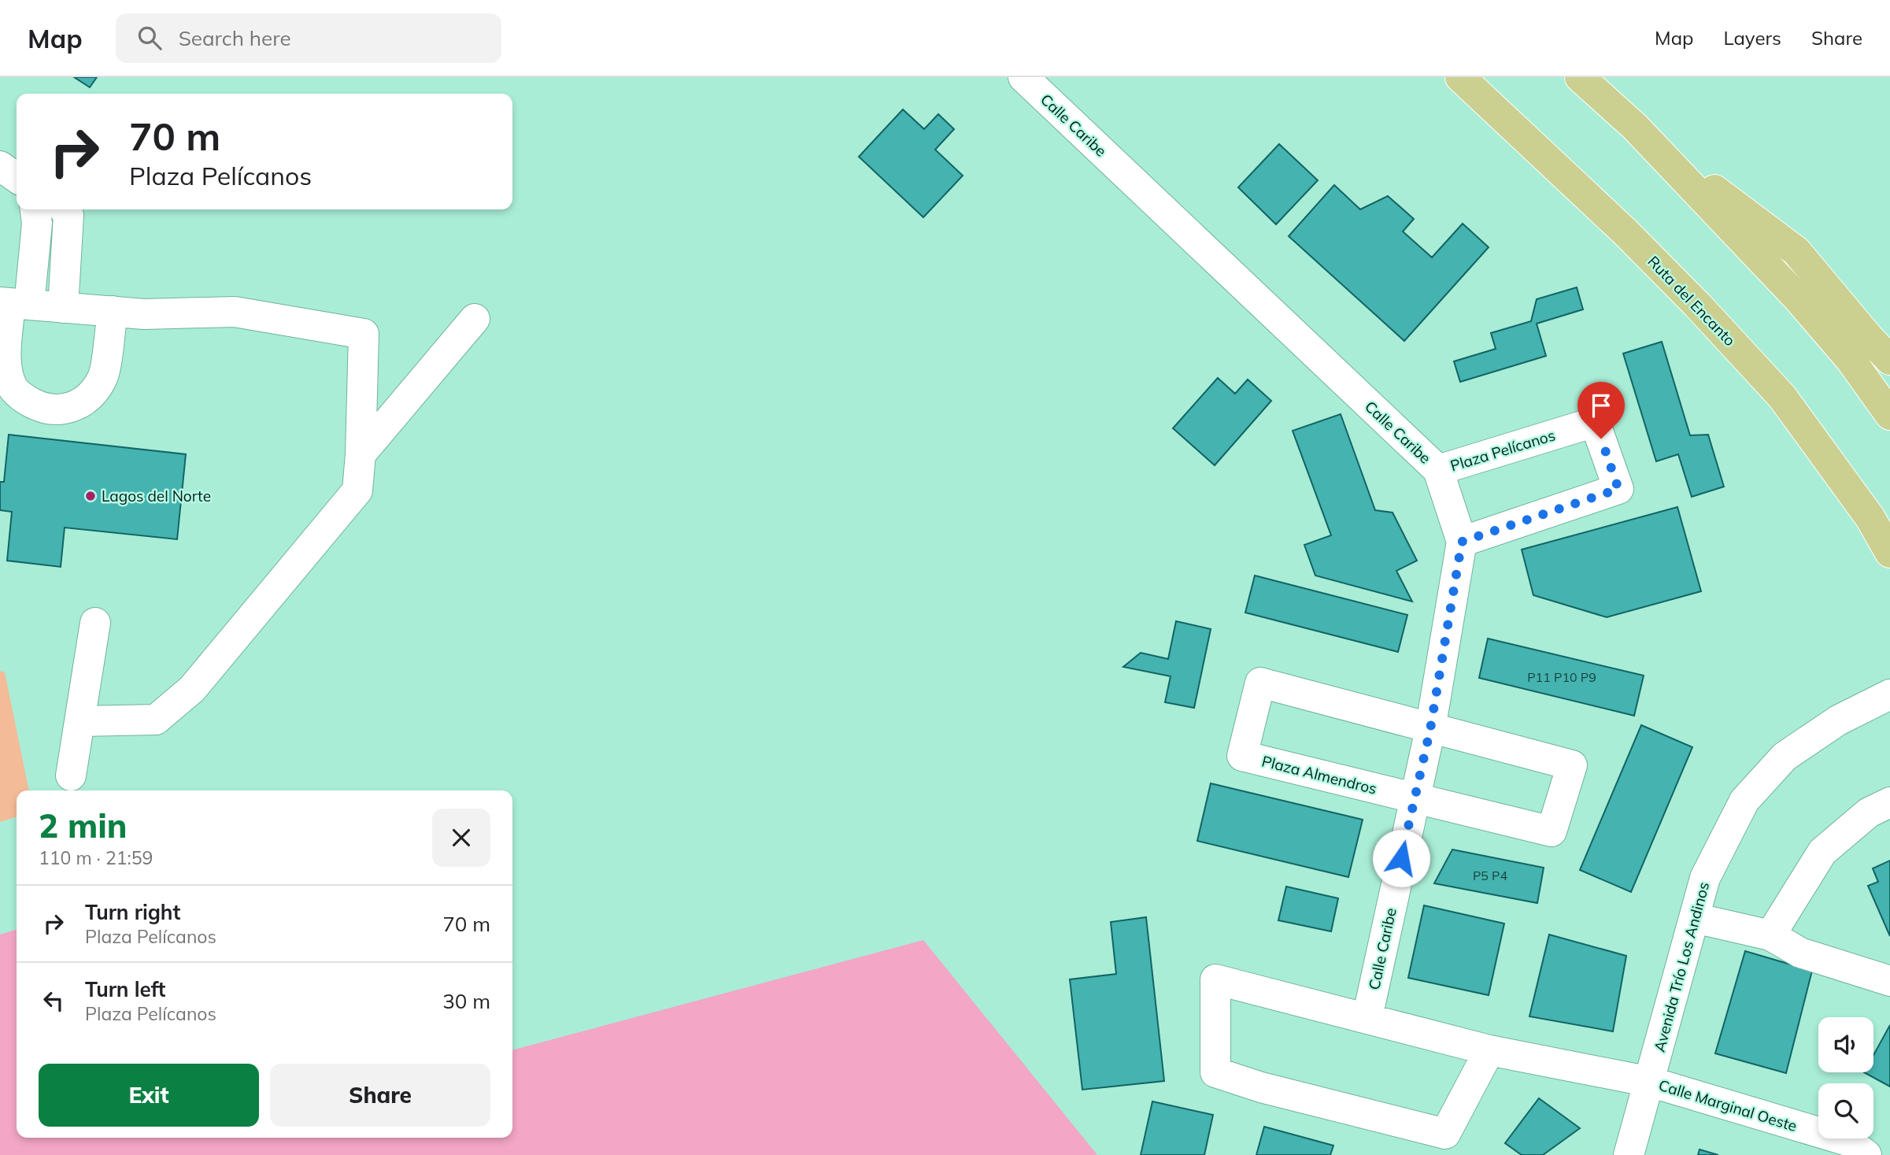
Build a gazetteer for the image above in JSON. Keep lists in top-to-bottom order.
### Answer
{
  "streets": {
    "main road": ["Ruta del Encanto"],
    "street": [
      "Calle Caribe",
      "Plaza Pelícanos",
      "Plaza Almendros",
      "Avenida Trío Los Andinos",
      "Calle Marginal Oeste"
    ]
  },
  "crossings": [
    ["Calle Caribe", "Plaza Pelícanos"],
    ["Calle Caribe", "Plaza Almendros"],
    ["Avenida Trío Los Andinos", "Calle Marginal Oeste"]
  ],
  "places": ["Lagos del Norte"],
  "house_numbers": ["P11 P10 P9", "P5 P4"],
  "page": {
    "header": "Map",
    "search": "Search here",
    "nav": ["Map", "Layers", "Share"],
    "turn": ["70 m", "Plaza Pelícanos"],
    "heading": ["2 min", "110 m · 21:59"],
    "list": [
      {
        "name": "Turn right",
        "note": "Plaza Pelícanos",
        "value": "70 m"
      },
      {
        "name": "Turn left",
        "note": "Plaza Pelícanos",
        "value": "30 m"
      }
    ],
    "buttons": ["Exit", "Share"]
  }
}
